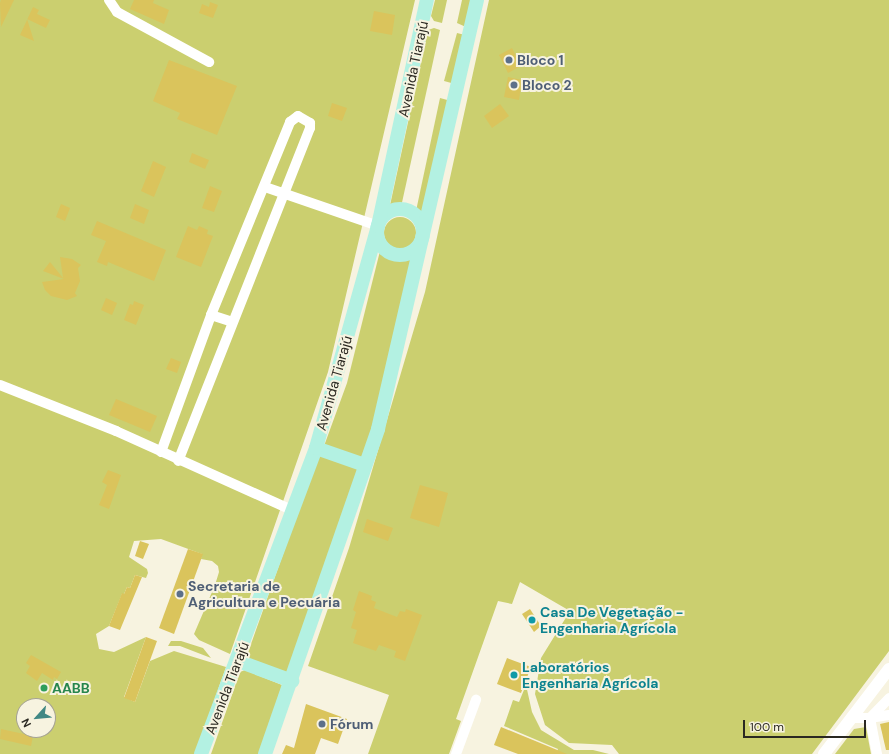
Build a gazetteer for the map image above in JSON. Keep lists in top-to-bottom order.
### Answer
{
  "streets": {
    "main road": ["Avenida Tiarajú"]
  },
  "places": [
    "Bloco 1",
    "Bloco 2",
    "Secretaria de Agricultura e Pecuária",
    "Casa De Vegetação - Engenharia Agrícola",
    "Laboratórios Engenharia Agrícola",
    "AABB",
    "Fórum"
  ],
  "scale_bar": "100 m",
  "north": "bottom left"
}
